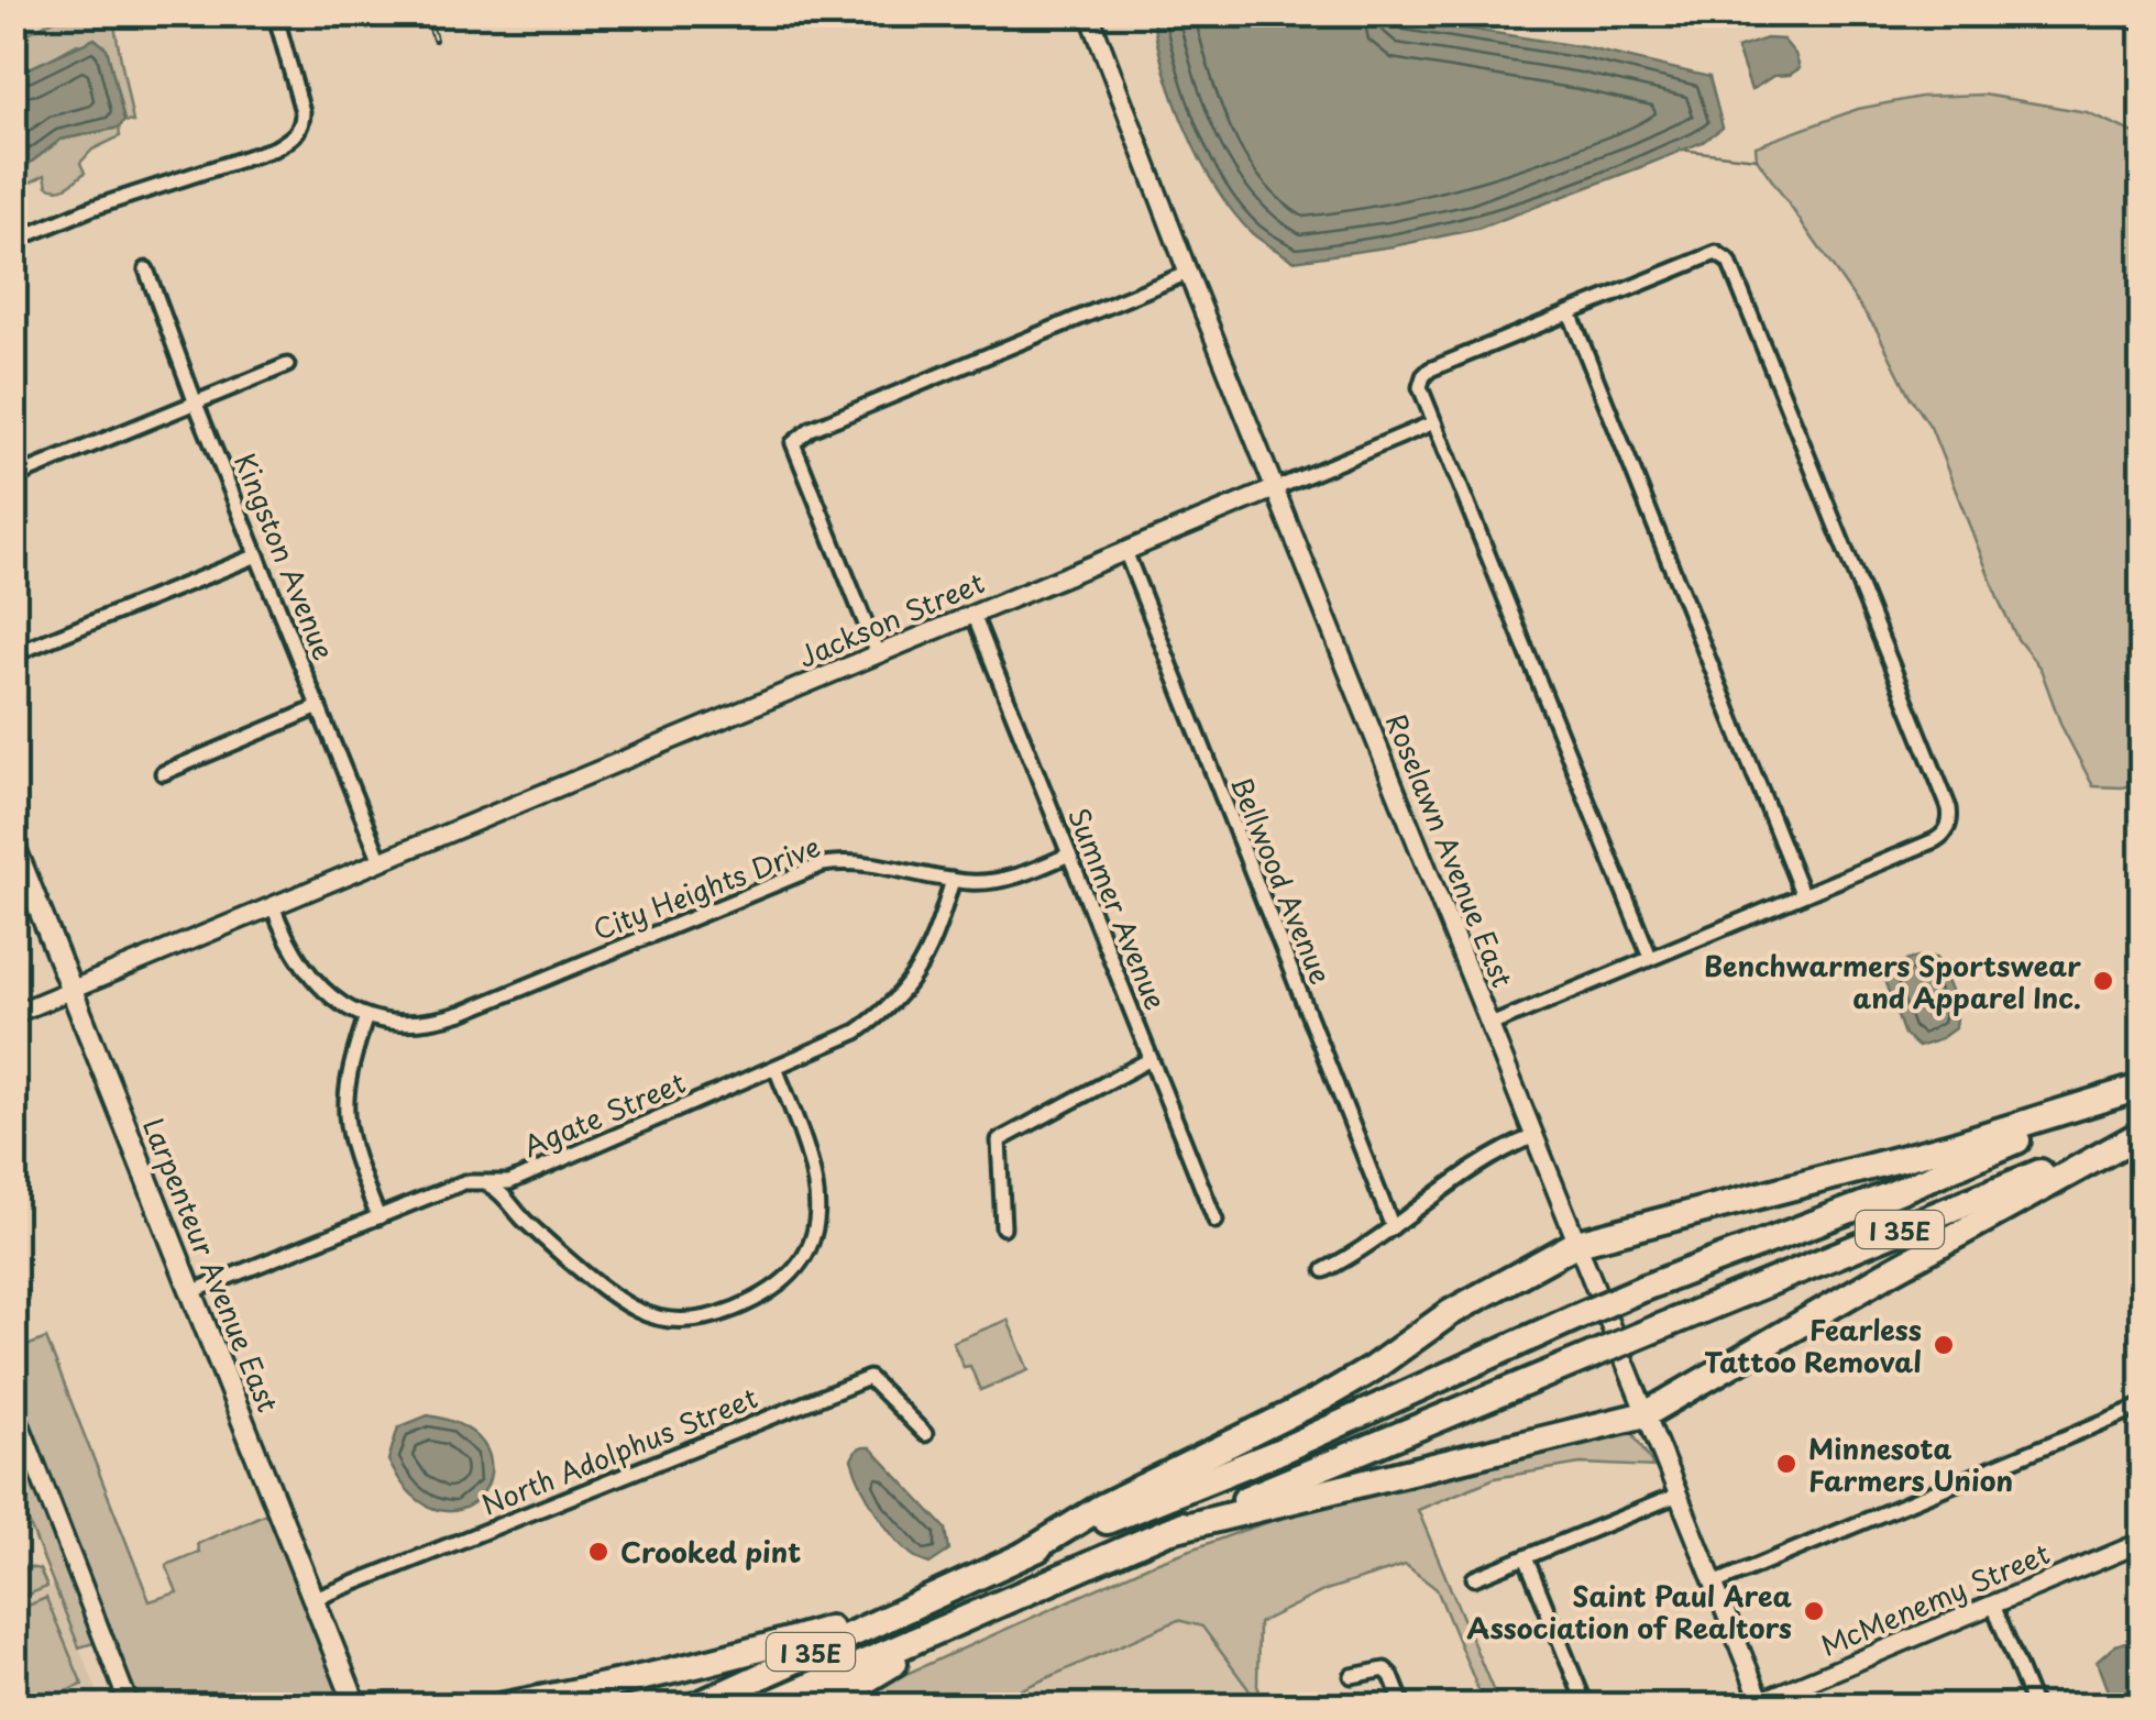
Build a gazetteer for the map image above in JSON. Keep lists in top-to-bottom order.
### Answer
{
  "streets": {
    "highway": ["I 35E"],
    "main road": ["Larpenteur Avenue East"],
    "street": [
      "Kingston Avenue",
      "Jackson Street",
      "Roselawn Avenue East",
      "Bellwood Avenue",
      "City Heights Drive",
      "Summer Avenue",
      "Agate Street",
      "North Adolphus Street",
      "McMenemy Street"
    ]
  },
  "crossings": [
    ["Kingston Avenue", "Jackson Street"],
    ["Jackson Street", "Roselawn Avenue East"],
    ["Jackson Street", "Bellwood Avenue"],
    ["Jackson Street", "Summer Avenue"],
    ["Jackson Street", "Larpenteur Avenue East"],
    ["Roselawn Avenue East", "McMenemy Street"],
    ["City Heights Drive", "Summer Avenue"],
    ["City Heights Drive", "Agate Street"],
    ["Agate Street", "Larpenteur Avenue East"],
    ["Larpenteur Avenue East", "North Adolphus Street"]
  ],
  "places": [
    "Benchwarmers Sportswear and Apparel Inc.",
    "Fearless Tattoo Removal",
    "Minnesota Farmers Union",
    "Crooked pint",
    "Saint Paul Area Association of Realtors"
  ]
}
